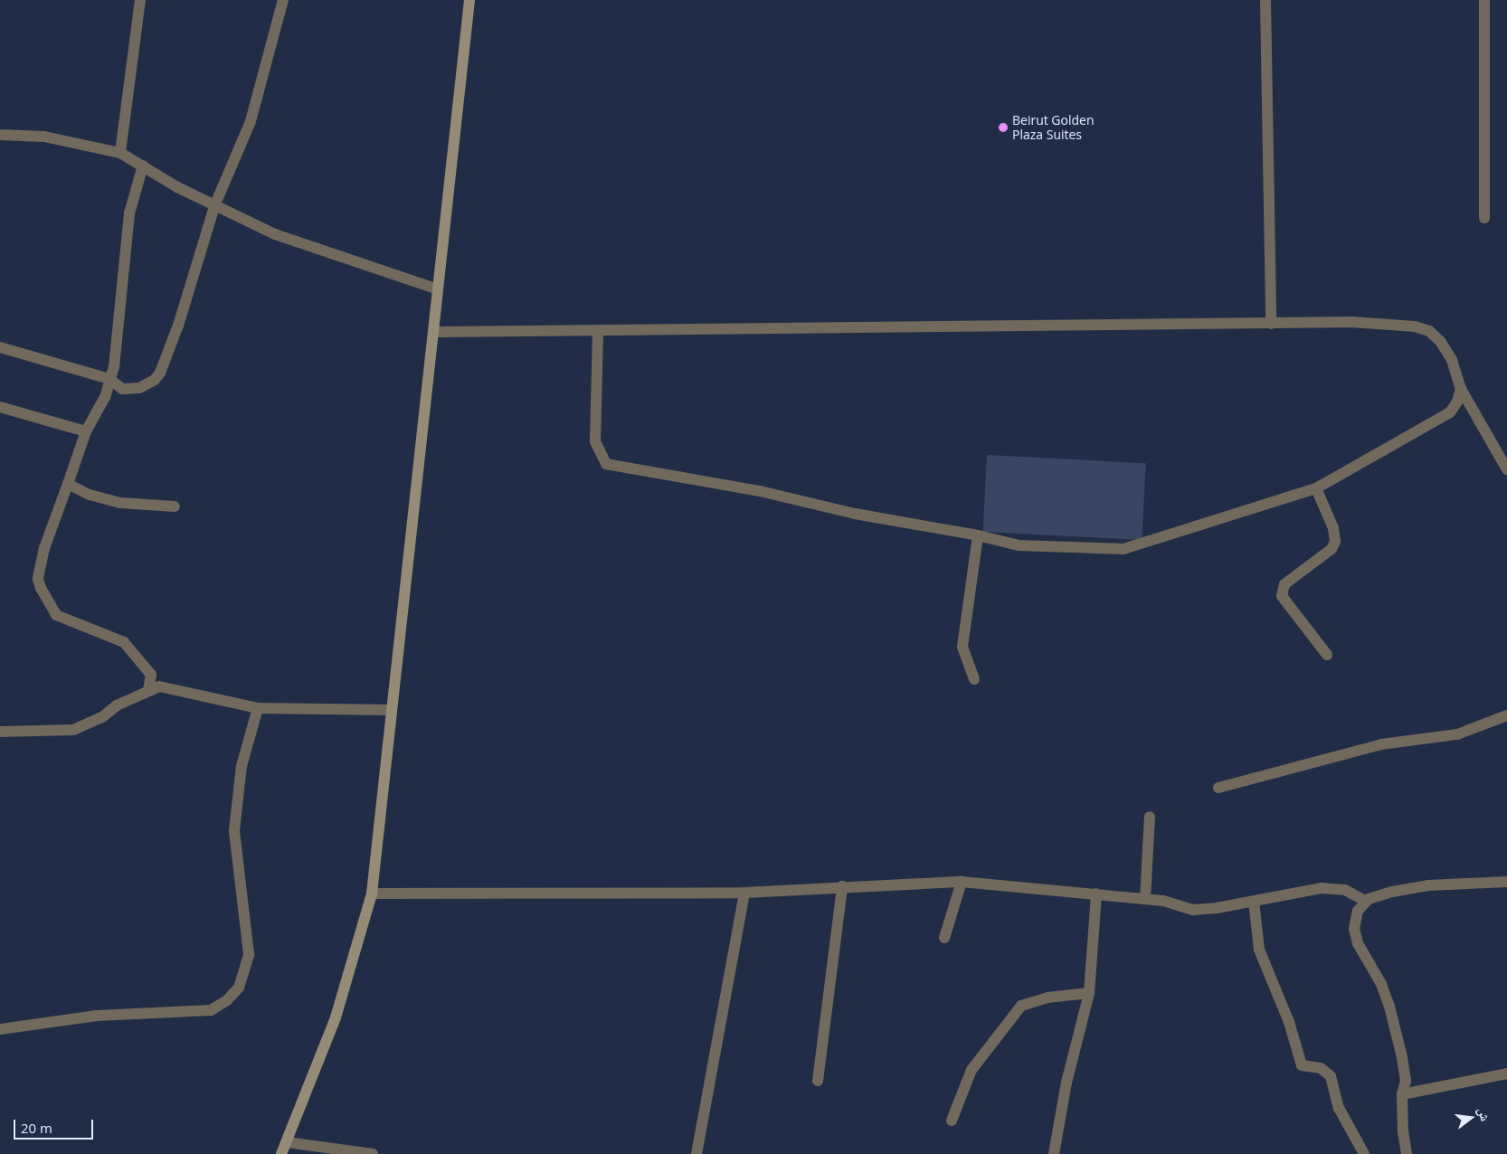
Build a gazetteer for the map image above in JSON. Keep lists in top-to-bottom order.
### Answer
{
  "places": ["Beirut Golden Plaza Suites"],
  "scale_bar": "20 m",
  "north": "right"
}
